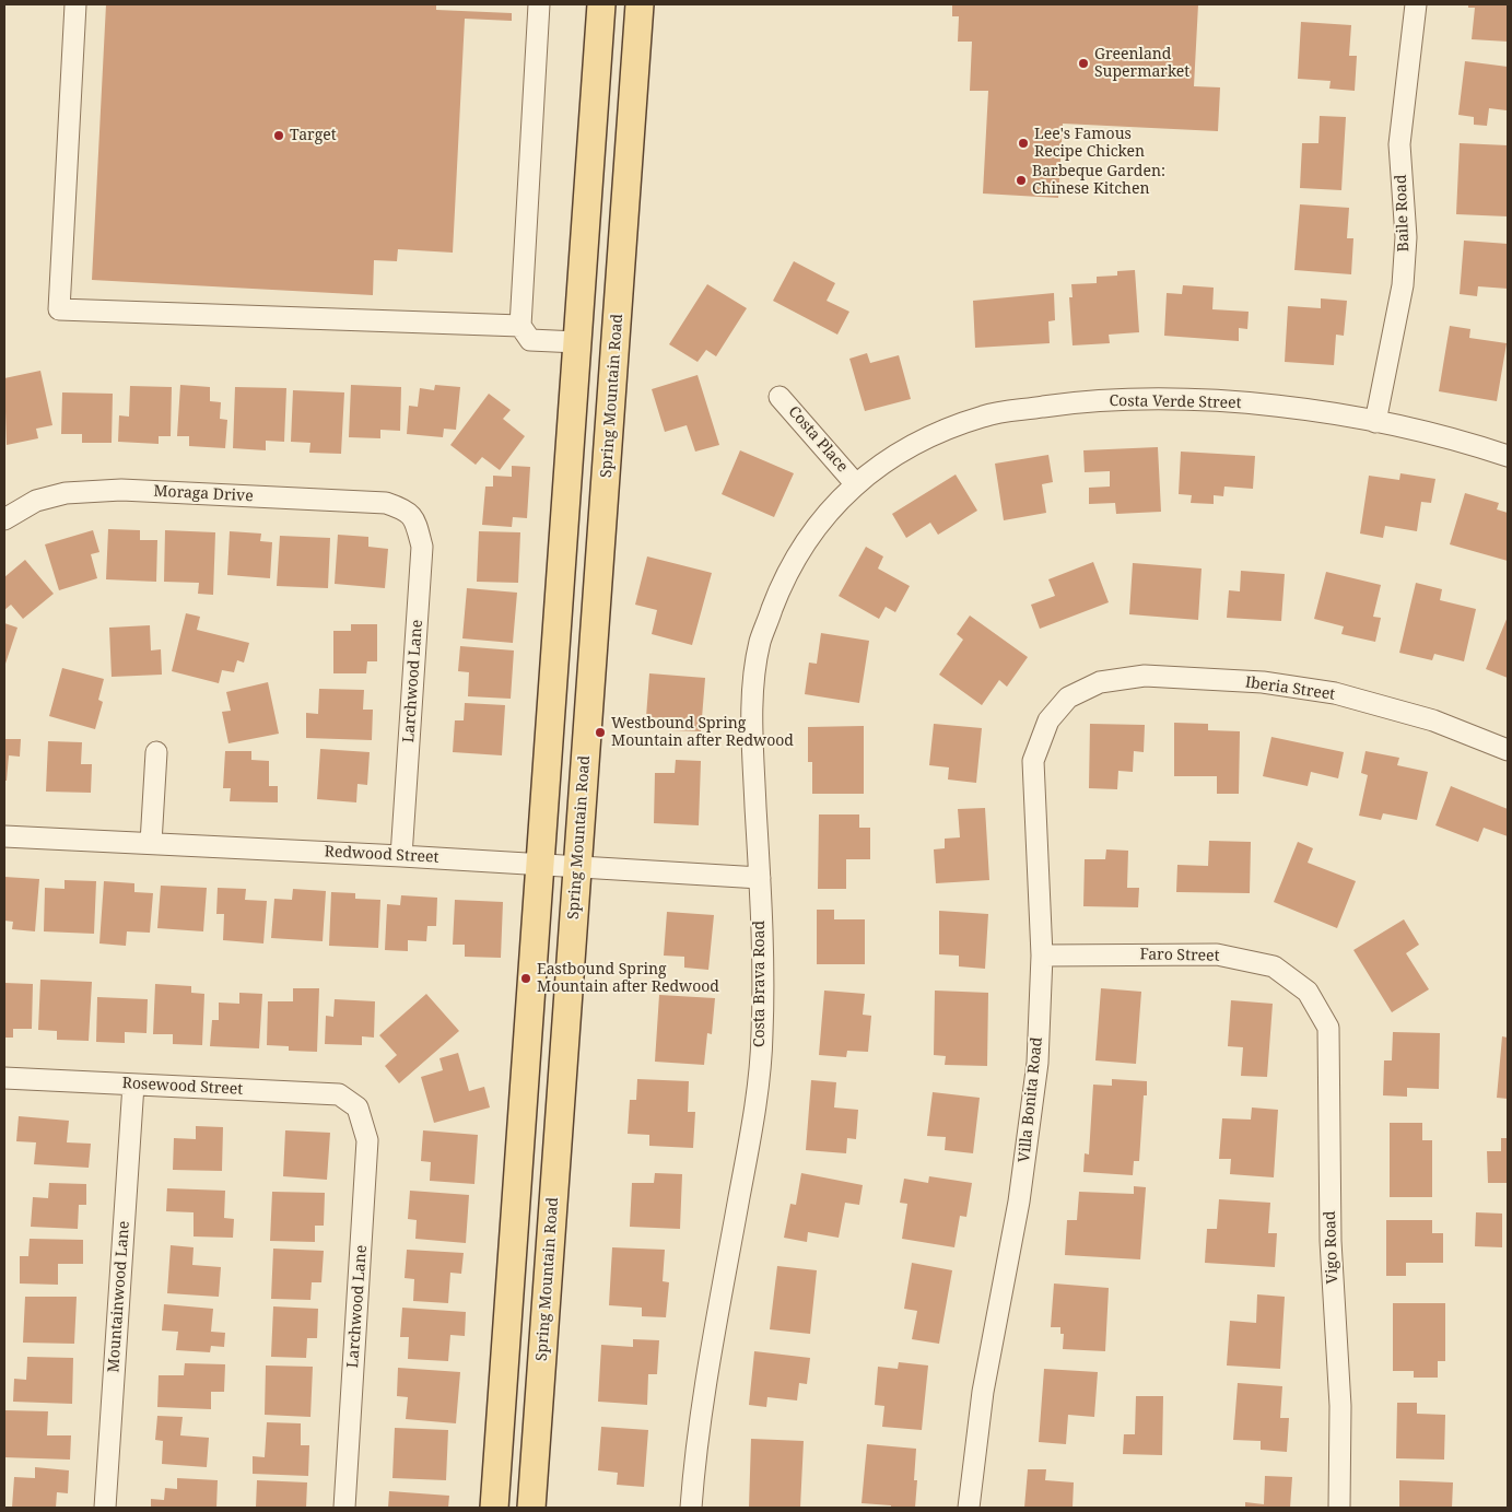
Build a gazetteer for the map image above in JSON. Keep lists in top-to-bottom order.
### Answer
{
  "streets": {
    "main road": ["Spring Mountain Road"],
    "street": [
      "Baile Road",
      "Costa Verde Street",
      "Costa Place",
      "Moraga Drive",
      "Larchwood Lane",
      "Iberia Street",
      "Redwood Street",
      "Faro Street",
      "Costa Brava Road",
      "Rosewood Street",
      "Villa Bonita Road",
      "Vigo Road",
      "Mountainwood Lane"
    ]
  },
  "crossings": [
    ["Baile Road", "Costa Verde Street"],
    ["Spring Mountain Road", "Redwood Street"],
    ["Costa Verde Street", "Costa Place"],
    ["Costa Verde Street", "Costa Brava Road"],
    ["Costa Place", "Costa Brava Road"],
    ["Moraga Drive", "Larchwood Lane"],
    ["Larchwood Lane", "Redwood Street"],
    ["Larchwood Lane", "Rosewood Street"],
    ["Iberia Street", "Villa Bonita Road"],
    ["Redwood Street", "Costa Brava Road"],
    ["Faro Street", "Villa Bonita Road"],
    ["Faro Street", "Vigo Road"],
    ["Rosewood Street", "Mountainwood Lane"]
  ],
  "places": [
    "Greenland Supermarket",
    "Target",
    "Lee's Famous Recipe Chicken",
    "Barbeque Garden: Chinese Kitchen",
    "Westbound Spring Mountain after Redwood",
    "Eastbound Spring Mountain after Redwood"
  ]
}
